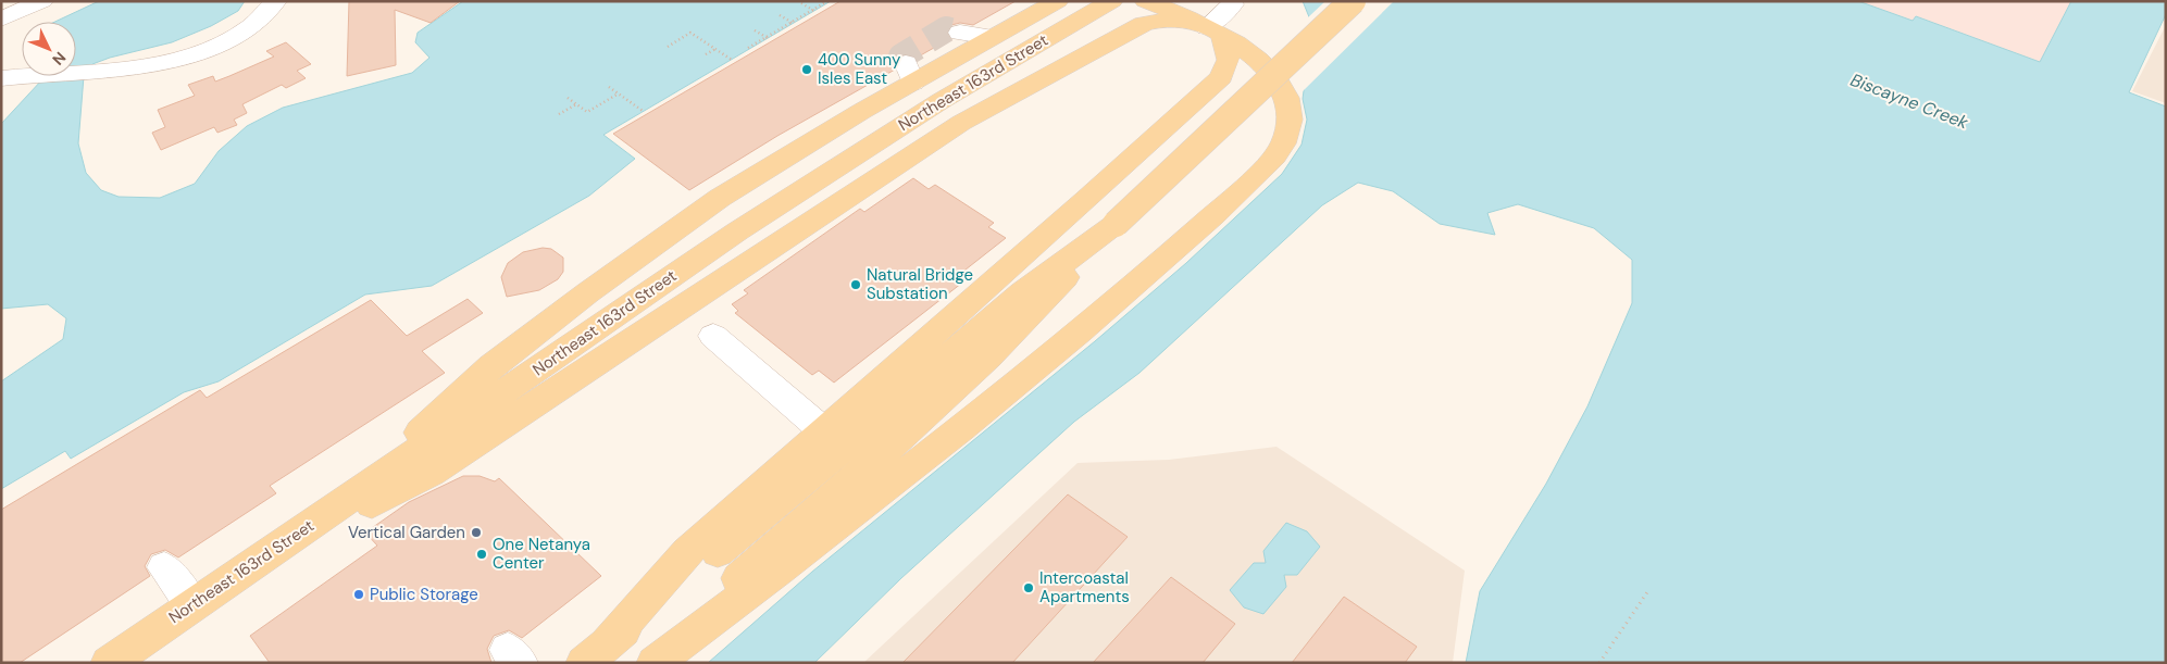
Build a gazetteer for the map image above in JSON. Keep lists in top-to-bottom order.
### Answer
{
  "streets": {
    "main road": ["Northeast 163rd Street"]
  },
  "water": ["Biscayne Creek"],
  "places": [
    "400 Sunny Isles East",
    "Natural Bridge Substation",
    "Vertical Garden",
    "One Netanya Center",
    "Intercoastal Apartments",
    "Public Storage"
  ],
  "north": "bottom right"
}
